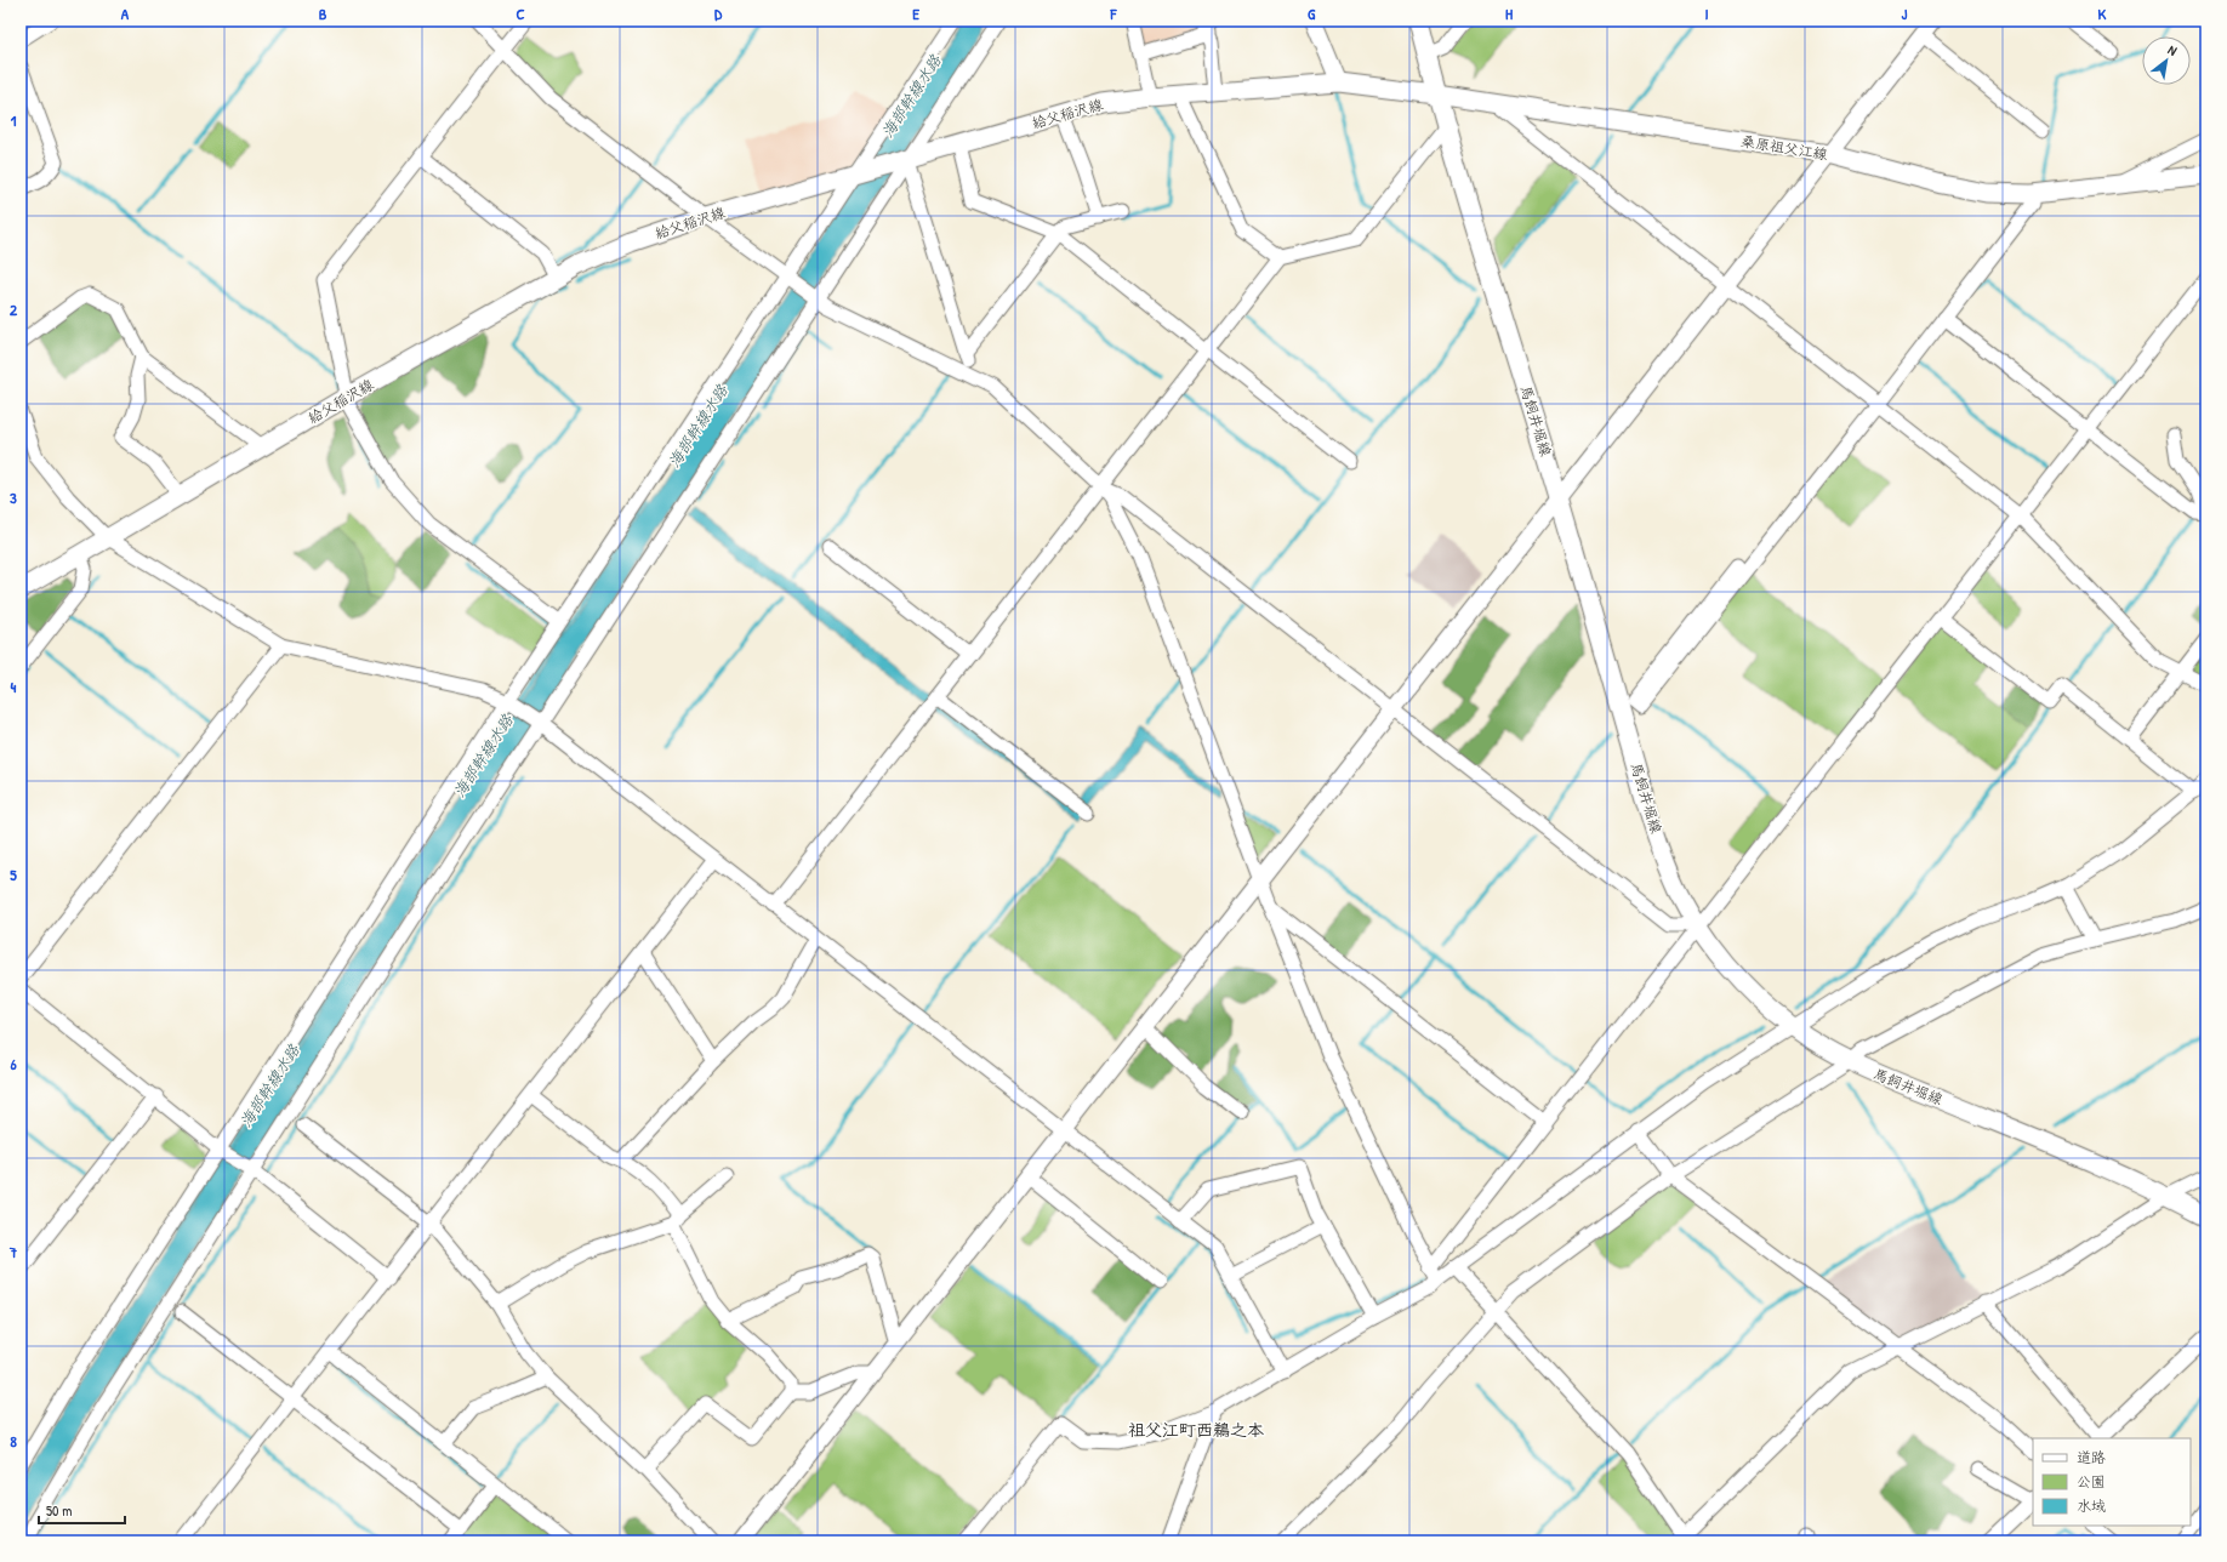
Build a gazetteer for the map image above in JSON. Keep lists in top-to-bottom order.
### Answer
{
  "streets": {
    "main road": ["給父稲沢線", "桑原祖父江線", "馬飼井堀線"]
  },
  "crossings": [
    ["給父稲沢線", "桑原祖父江線"],
    ["給父稲沢線", "馬飼井堀線"],
    ["桑原祖父江線", "馬飼井堀線"]
  ],
  "districts": ["祖父江町西鵜之本"],
  "water": ["海部幹線水路"],
  "legend": ["道路", "公園", "水域"],
  "scale_bar": "50 m",
  "north": "top right",
  "grid": {
    "columns": [
      "A",
      "B",
      "C",
      "D",
      "E",
      "F",
      "G",
      "H",
      "I",
      "J",
      "K"
    ],
    "rows": [
      "1",
      "2",
      "3",
      "4",
      "5",
      "6",
      "7",
      "8"
    ]
  }
}
